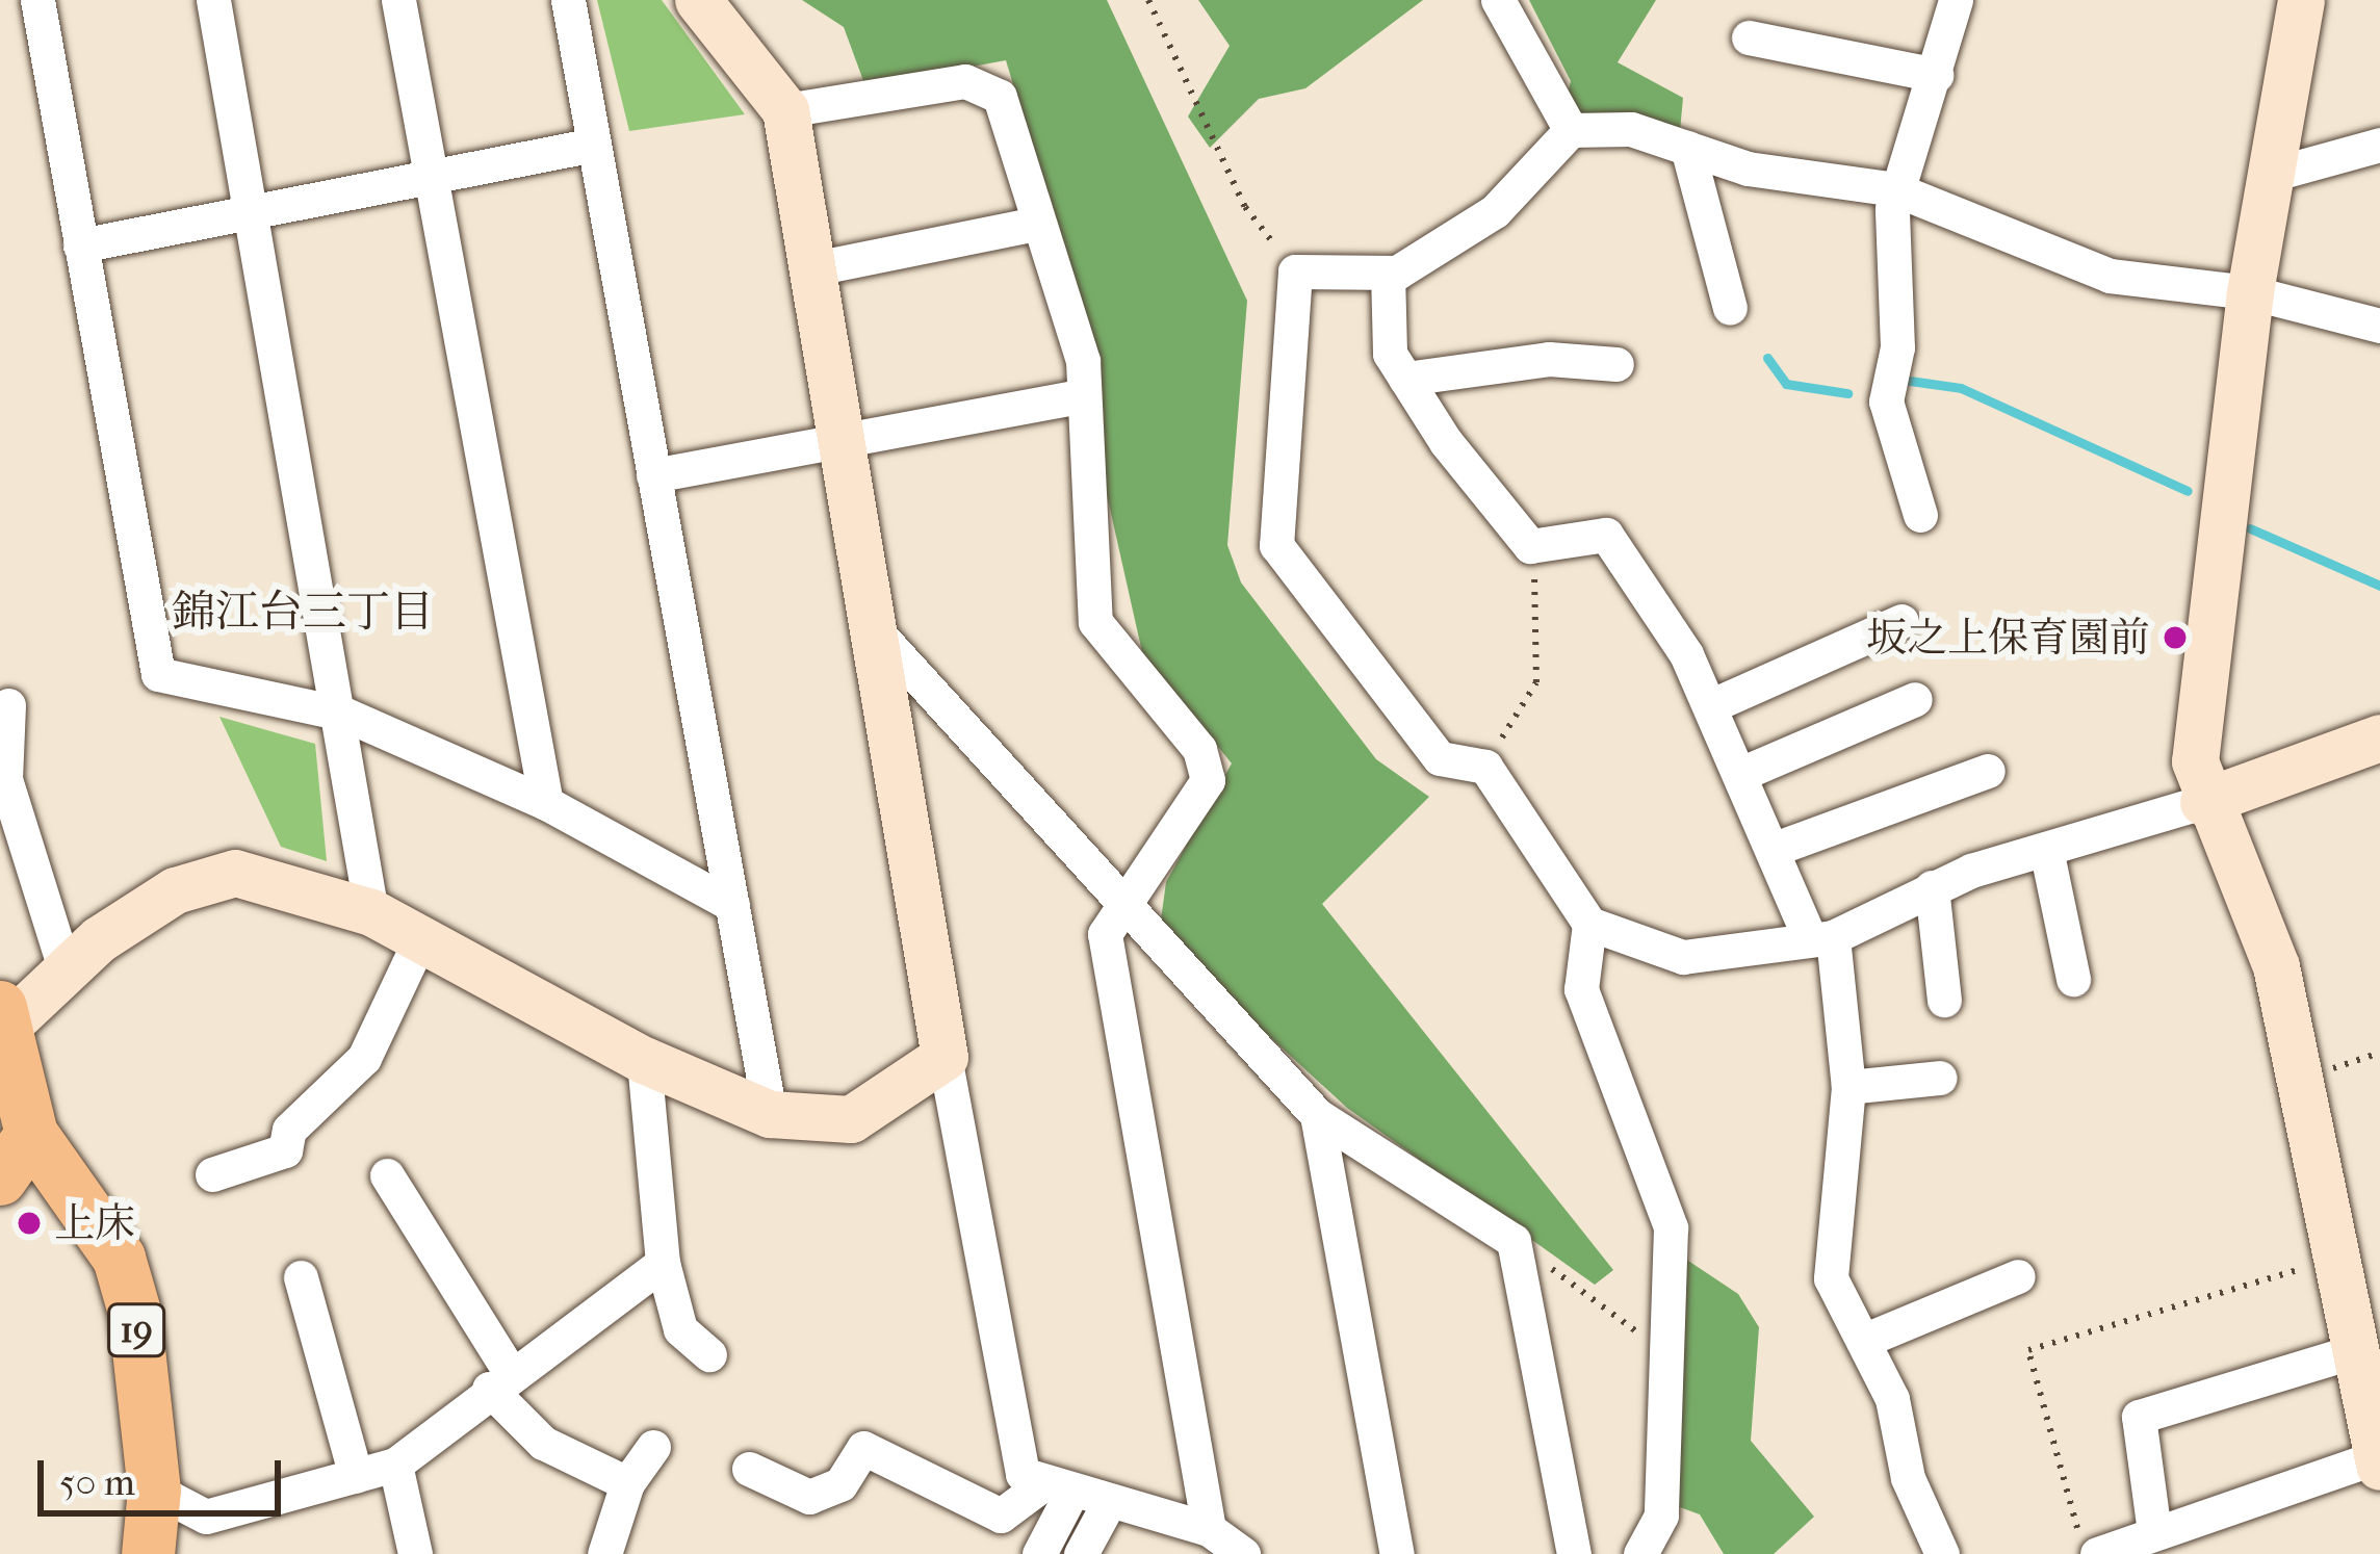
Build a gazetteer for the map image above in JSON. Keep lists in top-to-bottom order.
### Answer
{
  "streets": {
    "main road": ["19"]
  },
  "districts": ["錦江台三丁目"],
  "places": ["坂之上保育園前", "上床"],
  "scale_bar": "50 m"
}
